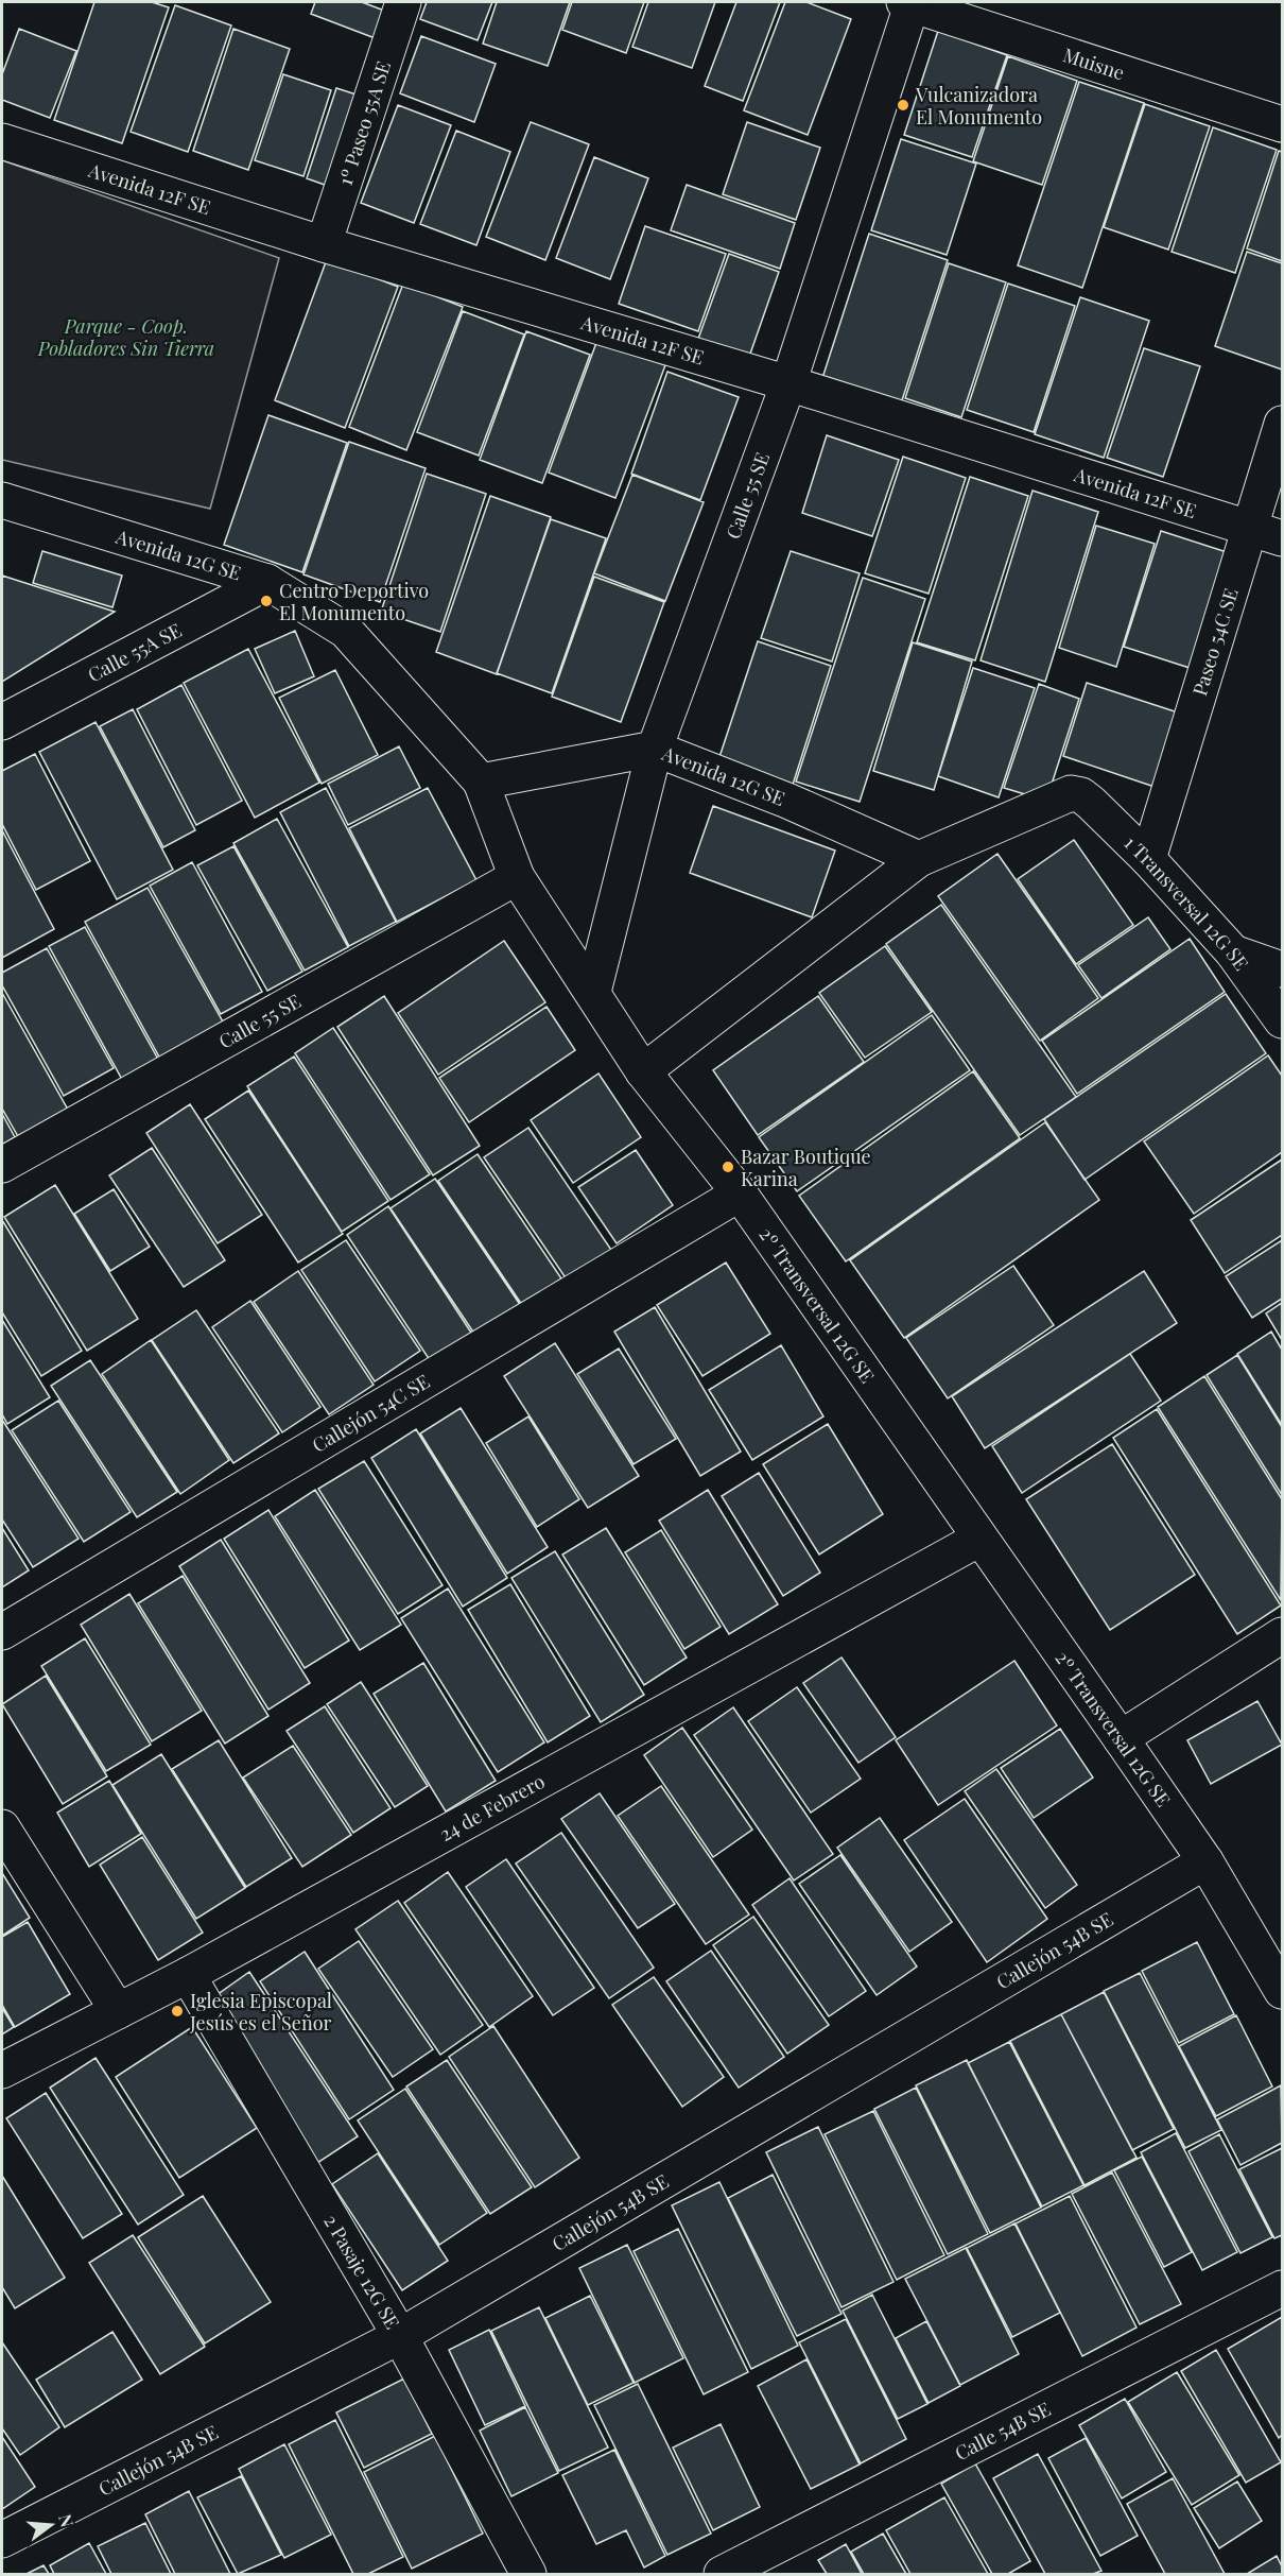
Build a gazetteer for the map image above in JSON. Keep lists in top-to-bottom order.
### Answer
{
  "streets": {
    "street": [
      "Muisne",
      "1º Paseo 55A SE",
      "Avenida 12F SE",
      "Calle 55 SE",
      "Avenida 12G SE",
      "Paseo 54C SE",
      "Calle 55A SE",
      "1 Transversal 12G SE",
      "2º Transversal 12G SE",
      "Callejón 54C SE",
      "24 de Febrero",
      "Callejón 54B SE",
      "2 Pasaje 12G SE",
      "Calle 54B SE"
    ]
  },
  "crossings": [
    ["Muisne", "Calle 55 SE"],
    ["1º Paseo 55A SE", "Avenida 12F SE"],
    ["Avenida 12F SE", "Calle 55 SE"],
    ["Avenida 12F SE", "Paseo 54C SE"],
    ["Calle 55 SE", "Avenida 12G SE"],
    ["Calle 55 SE", "2º Transversal 12G SE"],
    ["Avenida 12G SE", "Calle 55A SE"],
    ["Avenida 12G SE", "1 Transversal 12G SE"],
    ["Avenida 12G SE", "2º Transversal 12G SE"],
    ["Paseo 54C SE", "1 Transversal 12G SE"],
    ["2º Transversal 12G SE", "Callejón 54C SE"],
    ["2º Transversal 12G SE", "24 de Febrero"],
    ["2º Transversal 12G SE", "Callejón 54B SE"],
    ["24 de Febrero", "2 Pasaje 12G SE"],
    ["Callejón 54B SE", "2 Pasaje 12G SE"]
  ],
  "parks": ["Parque - Coop. Pobladores Sin Tierra"],
  "places": [
    "Vulcanizadora El Monumento",
    "Centro Deportivo El Monumento",
    "Bazar Boutique Karina",
    "Iglesia Episcopal Jesús es el Señor"
  ],
  "north": "right"
}
